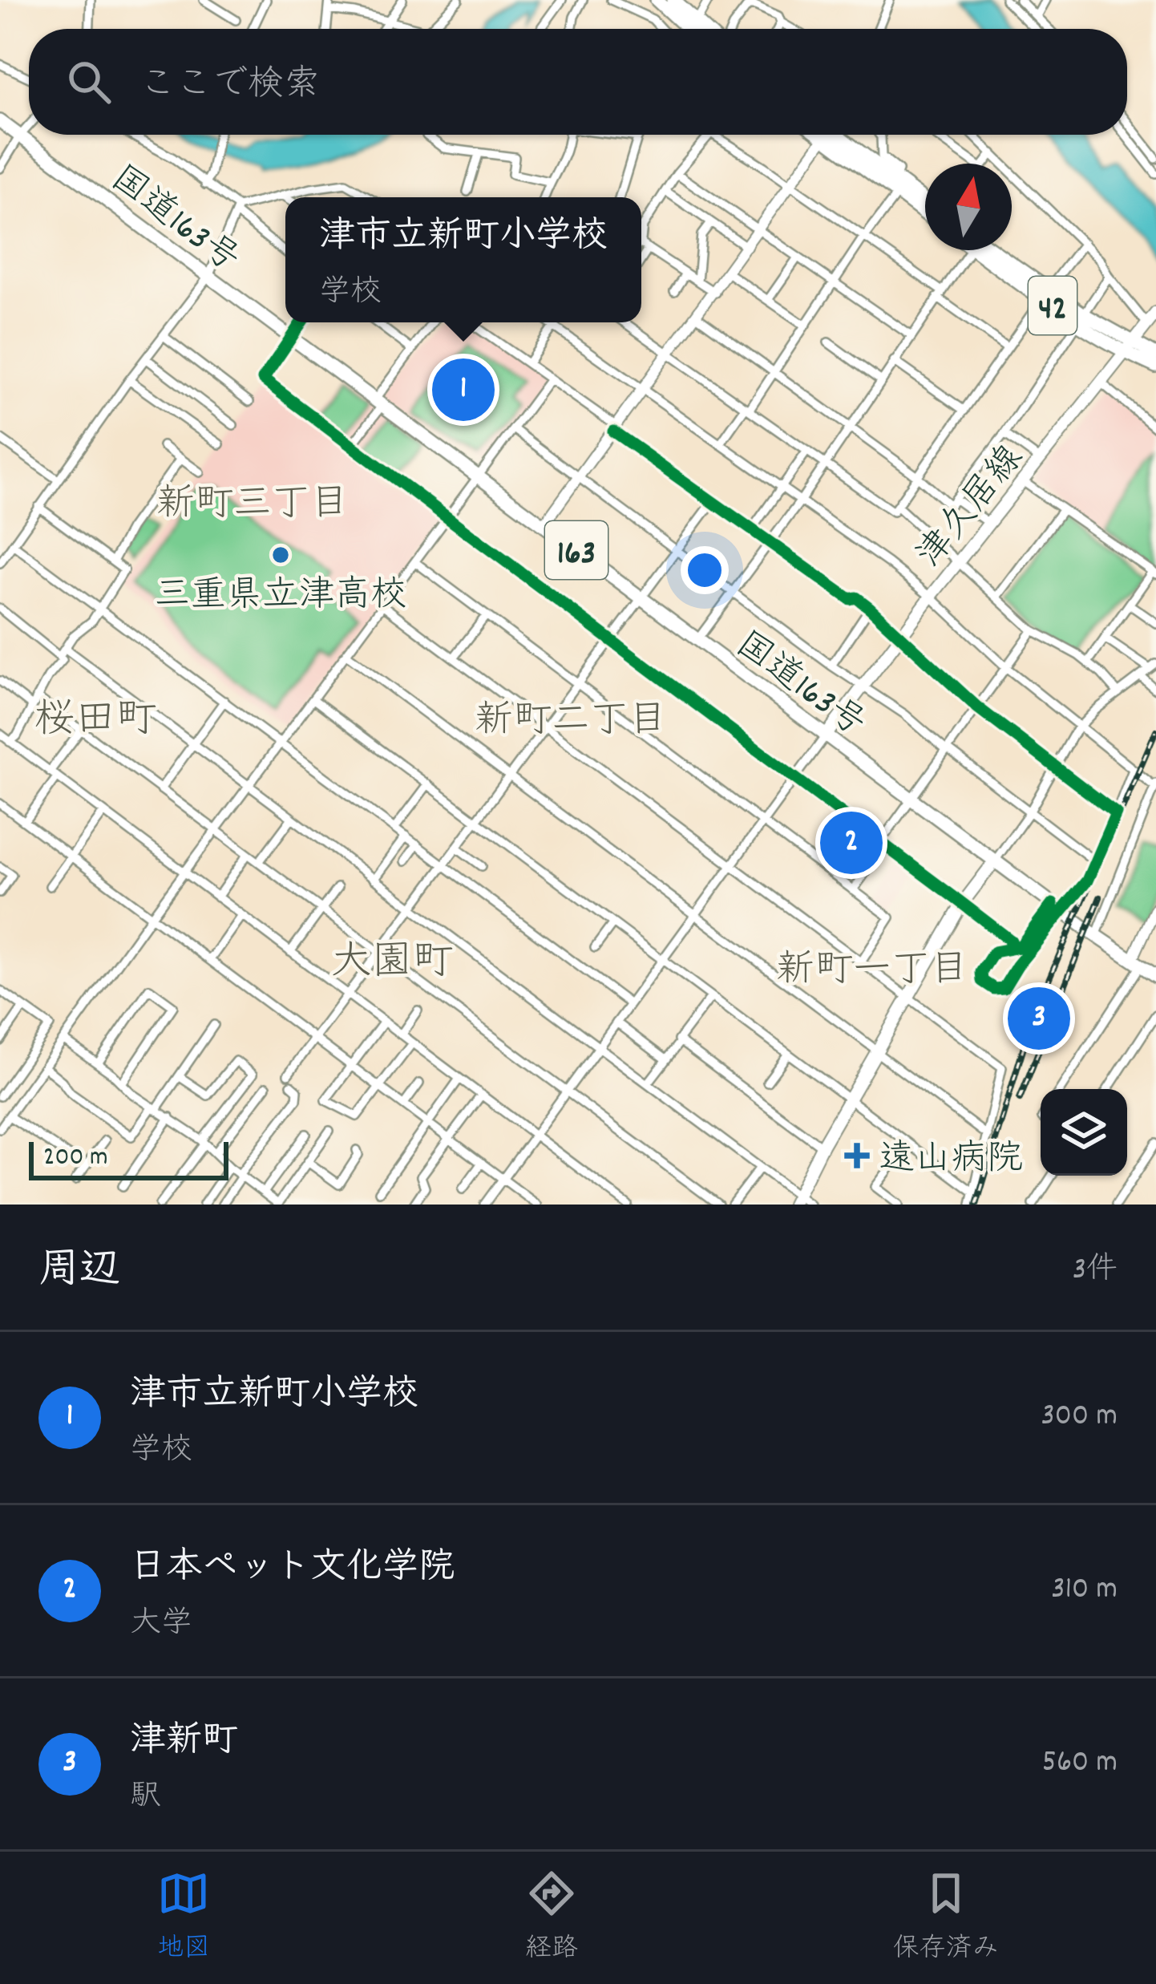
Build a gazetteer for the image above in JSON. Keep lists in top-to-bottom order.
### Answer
{
  "streets": {
    "main road": [
      "国道163号",
      "42",
      "津久居線",
      "163"
    ]
  },
  "crossings": [
    ["国道163号", "津久居線"],
    ["42", "津久居線"]
  ],
  "districts": [
    "新町三丁目",
    "桜田町",
    "新町二丁目",
    "大園町",
    "新町一丁目"
  ],
  "places": {
    "other": ["三重県立津高校"],
    "health": ["遠山病院"]
  },
  "scale_bar": "200 m",
  "north": "top",
  "page": {
    "search": "ここで検索",
    "popup": ["津市立新町小学校", "学校"],
    "pins": ["1", "2", "3"],
    "scale": "200 m",
    "heading": ["周辺", "3件"],
    "list": [
      {
        "mark": "1",
        "name": "津市立新町小学校",
        "note": "学校",
        "value": "300 m"
      },
      {
        "mark": "2",
        "name": "日本ペット文化学院",
        "note": "大学",
        "value": "310 m"
      },
      {
        "mark": "3",
        "name": "津新町",
        "note": "駅",
        "value": "560 m"
      }
    ],
    "nav": ["地図", "経路", "保存済み"]
  }
}
